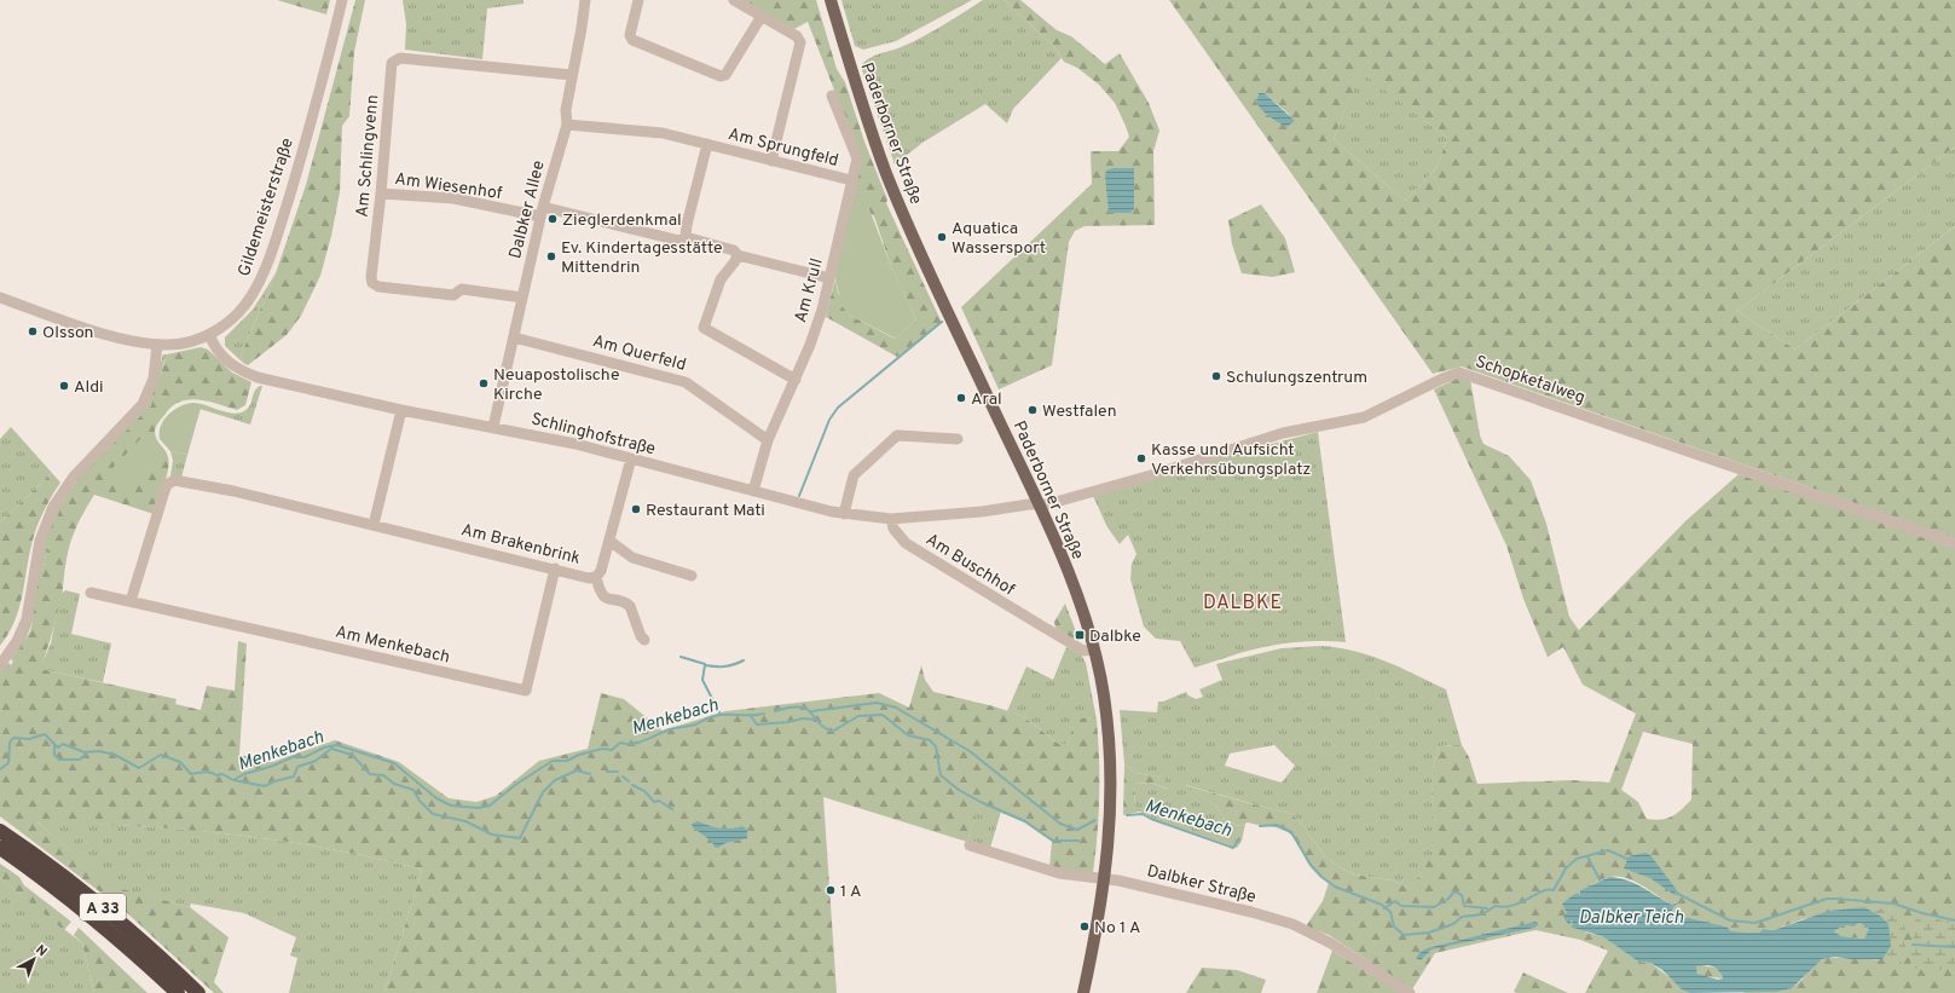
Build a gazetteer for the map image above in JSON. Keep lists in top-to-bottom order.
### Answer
{
  "streets": {
    "highway": ["A 33"],
    "main road": ["Paderborner Straße"],
    "street": [
      "Am Sprungfeld",
      "Am Schlingvenn",
      "Am Wiesenhof",
      "Gildemeisterstraße",
      "Dalbker Allee",
      "Am Krull",
      "Am Querfeld",
      "Schopketalweg",
      "Schlinghofstraße",
      "Am Brakenbrink",
      "Am Buschhof",
      "Am Menkebach",
      "Dalbker Straße"
    ]
  },
  "crossings": [
    ["Paderborner Straße", "Schopketalweg"],
    ["Paderborner Straße", "Schlinghofstraße"],
    ["Paderborner Straße", "Am Buschhof"],
    ["Paderborner Straße", "Dalbker Straße"],
    ["Am Sprungfeld", "Am Wiesenhof"],
    ["Am Sprungfeld", "Dalbker Allee"],
    ["Am Sprungfeld", "Am Krull"],
    ["Am Schlingvenn", "Am Wiesenhof"],
    ["Am Schlingvenn", "Dalbker Allee"],
    ["Am Wiesenhof", "Dalbker Allee"],
    ["Am Wiesenhof", "Am Krull"],
    ["Gildemeisterstraße", "Schlinghofstraße"],
    ["Dalbker Allee", "Am Querfeld"],
    ["Dalbker Allee", "Schlinghofstraße"],
    ["Am Krull", "Am Querfeld"],
    ["Am Krull", "Schlinghofstraße"],
    ["Schopketalweg", "Schlinghofstraße"],
    ["Schlinghofstraße", "Am Brakenbrink"],
    ["Schlinghofstraße", "Am Buschhof"],
    ["Am Brakenbrink", "Am Menkebach"]
  ],
  "districts": ["DALBKE"],
  "water": ["Menkebach", "Dalbker Teich"],
  "places": {
    "other": [
      "Zieglerdenkmal",
      "Aquatica Wassersport",
      "Ev. Kindertagesstätte Mittendrin",
      "Olsson",
      "Schulungszentrum",
      "Neuapostolische Kirche",
      "Aldi",
      "Aral",
      "Westfalen",
      "Kasse und Aufsicht Verkehrsübungsplatz",
      "Restaurant Mati",
      "1 A",
      "No 1 A"
    ],
    "transit": ["Dalbke"]
  },
  "north": "top right"
}
